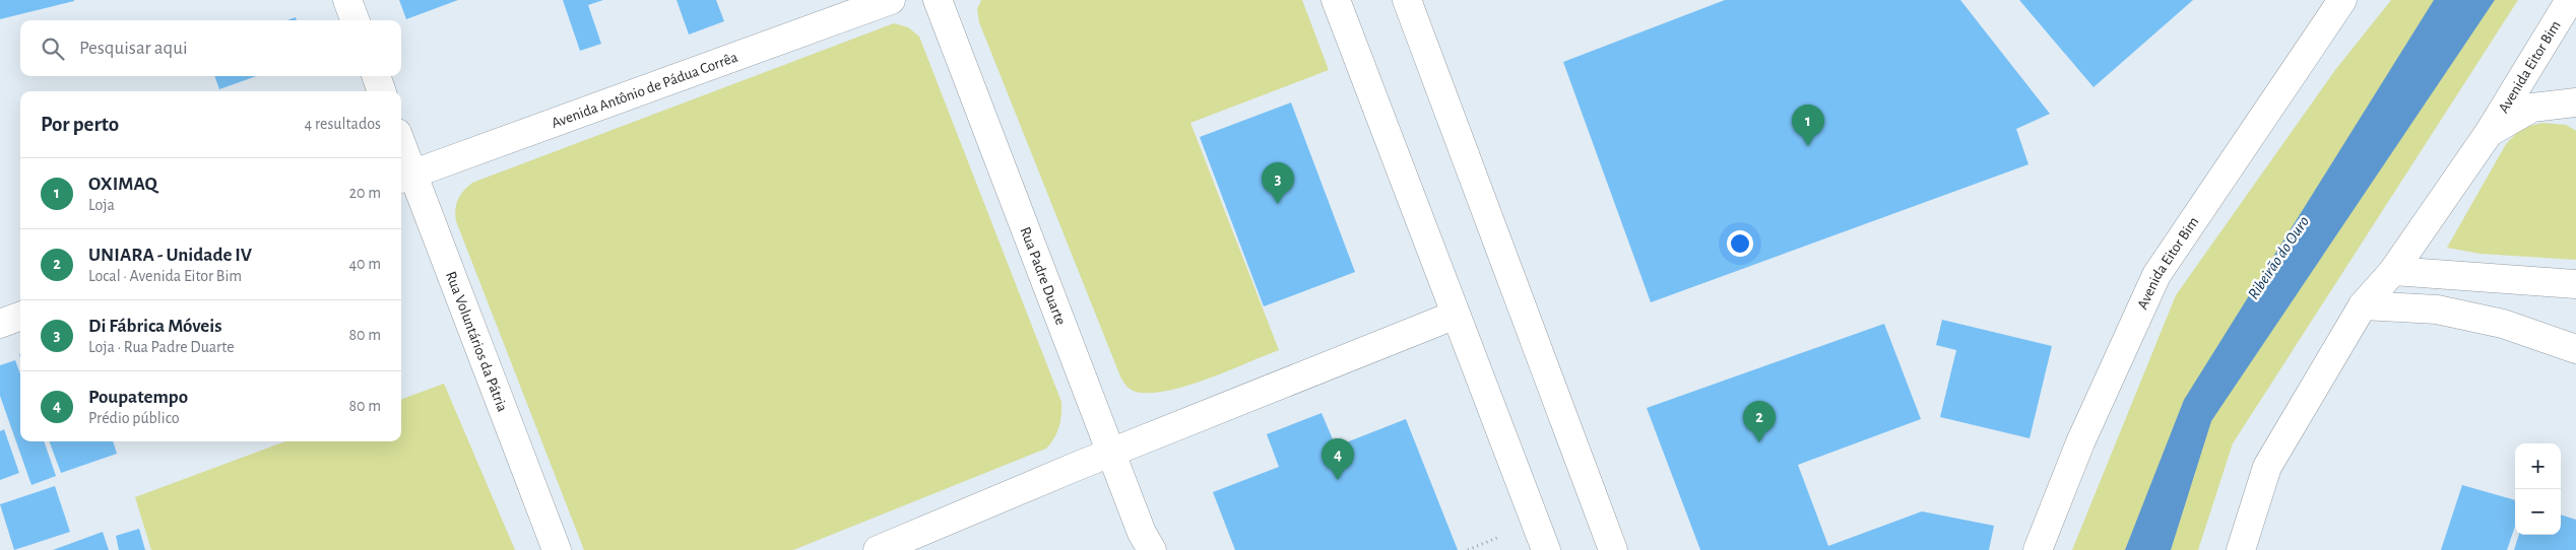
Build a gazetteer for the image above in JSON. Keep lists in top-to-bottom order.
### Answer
{
  "streets": {
    "street": [
      "Avenida Eitor Bim",
      "Avenida Antônio de Pádua Corrêa",
      "Rua Padre Duarte",
      "Rua Voluntários da Pátria"
    ]
  },
  "crossings": [
    ["Avenida Antônio de Pádua Corrêa", "Rua Voluntários da Pátria"]
  ],
  "water": ["Ribeirão do Ouro"],
  "page": {
    "search": "Pesquisar aqui",
    "heading": ["Por perto", "4 resultados"],
    "pins": [
      "1",
      "3",
      "2",
      "4"
    ],
    "list": [
      {
        "mark": "1",
        "name": "OXIMAQ",
        "note": "Loja",
        "value": "20 m"
      },
      {
        "mark": "2",
        "name": "UNIARA - Unidade IV",
        "note": "Local · Avenida Eitor Bim",
        "value": "40 m"
      },
      {
        "mark": "3",
        "name": "Di Fábrica Móveis",
        "note": "Loja · Rua Padre Duarte",
        "value": "80 m"
      },
      {
        "mark": "4",
        "name": "Poupatempo",
        "note": "Prédio público",
        "value": "80 m"
      }
    ],
    "map_buttons": ["+", "−"]
  }
}
